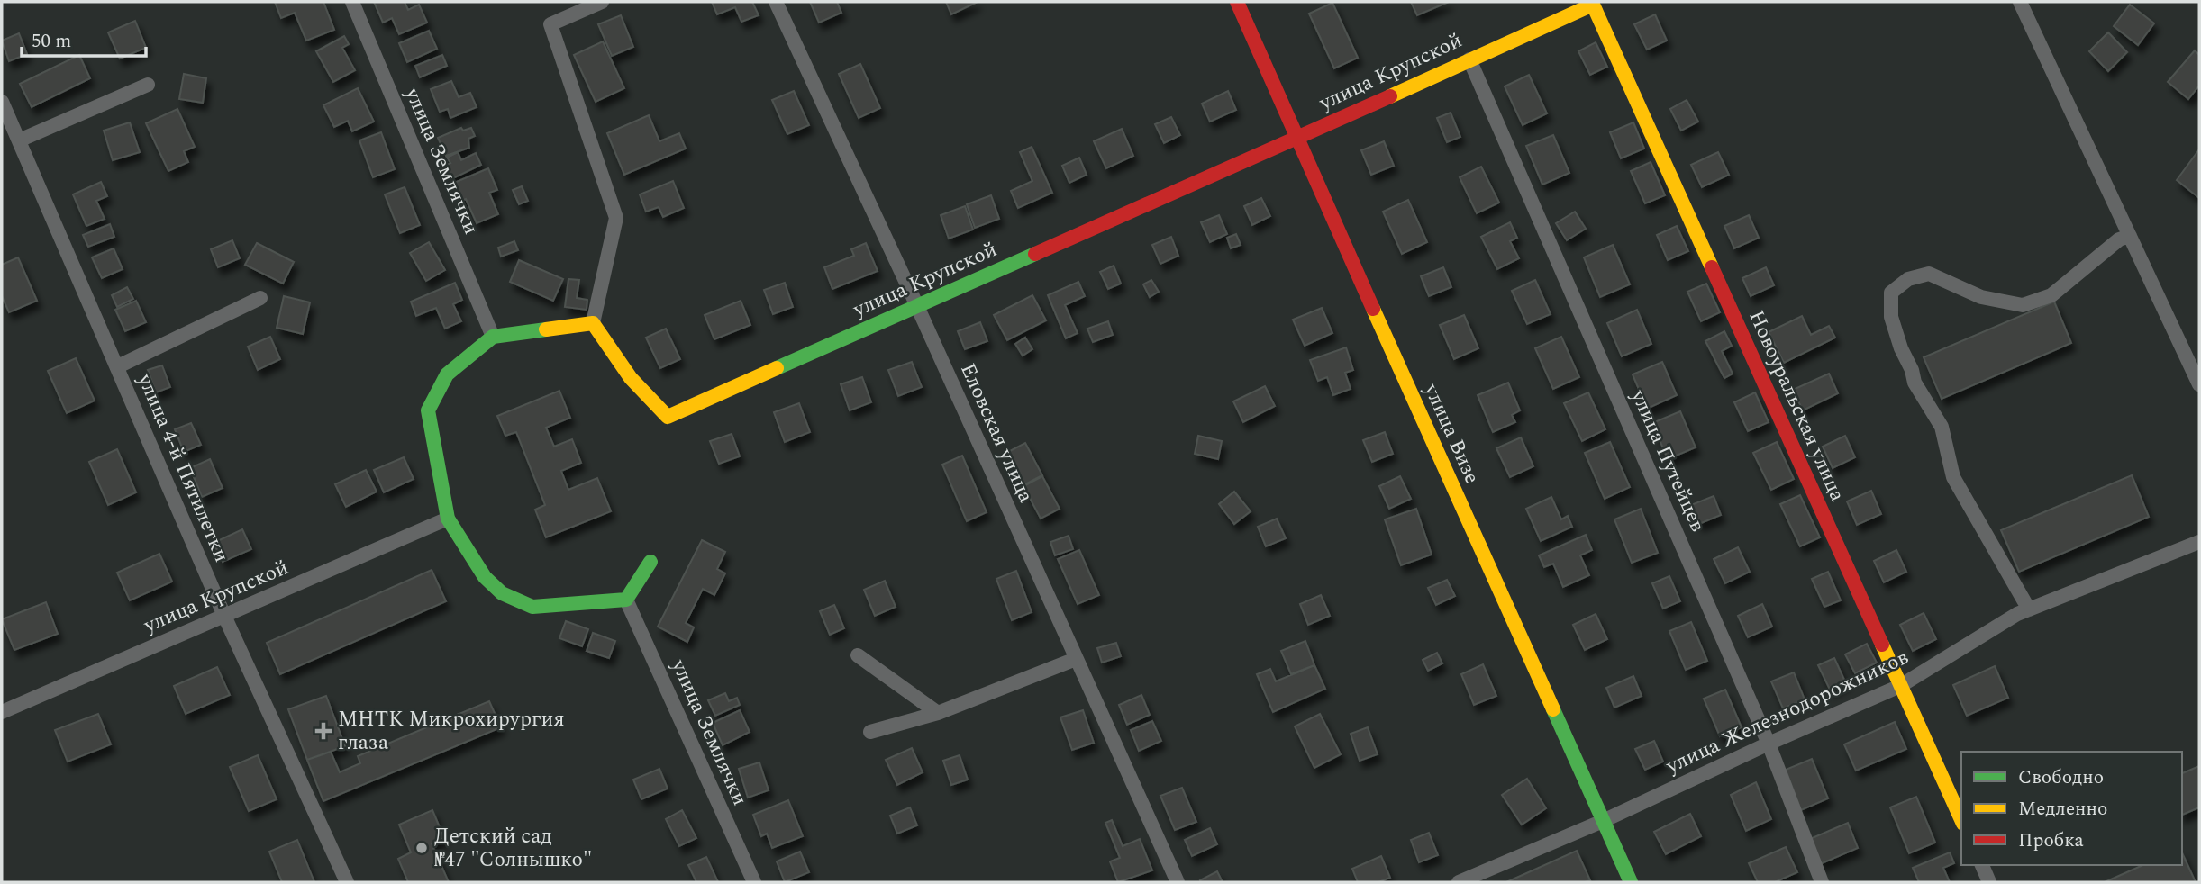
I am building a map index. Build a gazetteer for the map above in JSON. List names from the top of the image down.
{
  "streets": {
    "street": [
      "улица Крупской",
      "улица Землячки",
      "Новоуральская улица",
      "Еловская улица",
      "улица Визе",
      "улица Путейцев",
      "улица 4-й Пятилетки",
      "улица Железнодорожников"
    ]
  },
  "crossings": [
    ["улица Крупской", "Новоуральская улица"],
    ["улица Крупской", "Еловская улица"],
    ["улица Крупской", "улица Визе"],
    ["улица Крупской", "улица Путейцев"],
    ["улица Крупской", "улица 4-й Пятилетки"],
    ["Новоуральская улица", "улица Железнодорожников"],
    ["улица Визе", "улица Железнодорожников"],
    ["улица Путейцев", "улица Железнодорожников"]
  ],
  "places": {
    "health": ["МНТК Микрохирургия глаза"],
    "other": ["Детский сад №47 \"Солнышко\""]
  },
  "legend": ["Свободно", "Медленно", "Пробка"],
  "scale_bar": "50 m"
}
